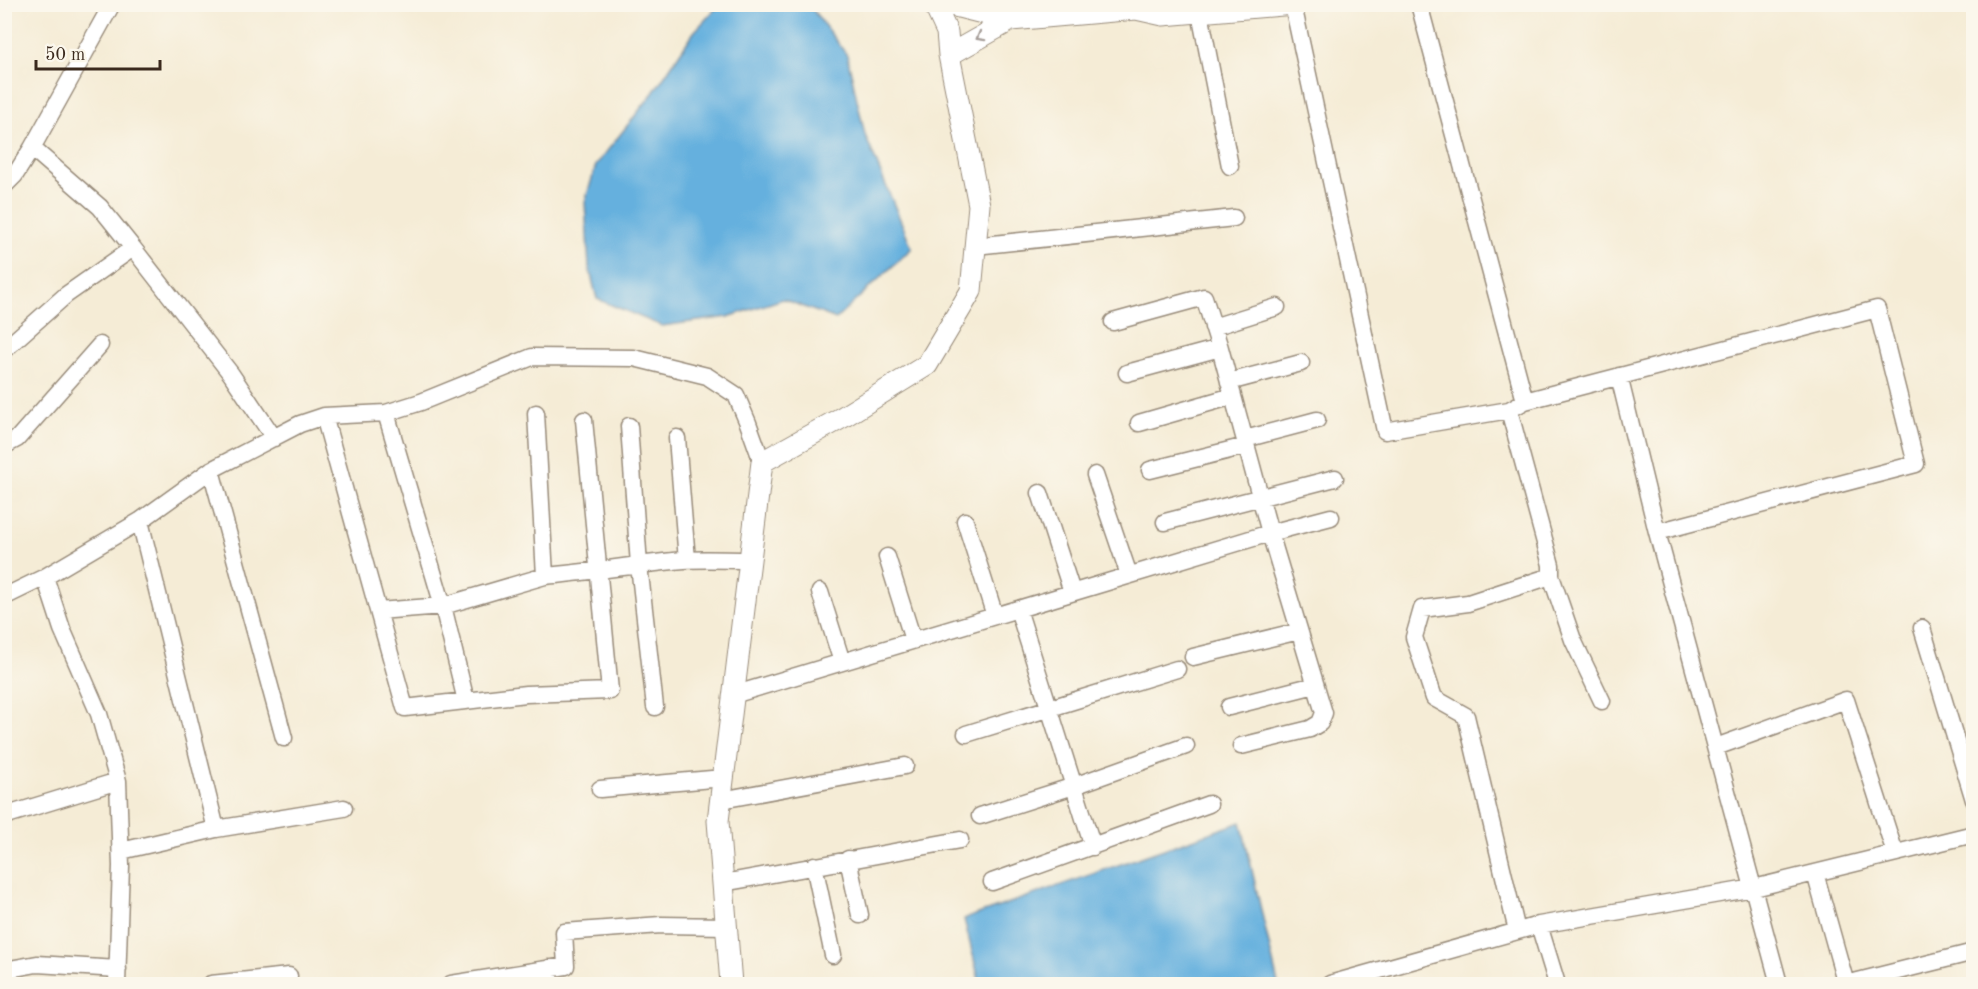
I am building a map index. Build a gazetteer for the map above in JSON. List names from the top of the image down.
{
  "scale_bar": "50 m"
}
